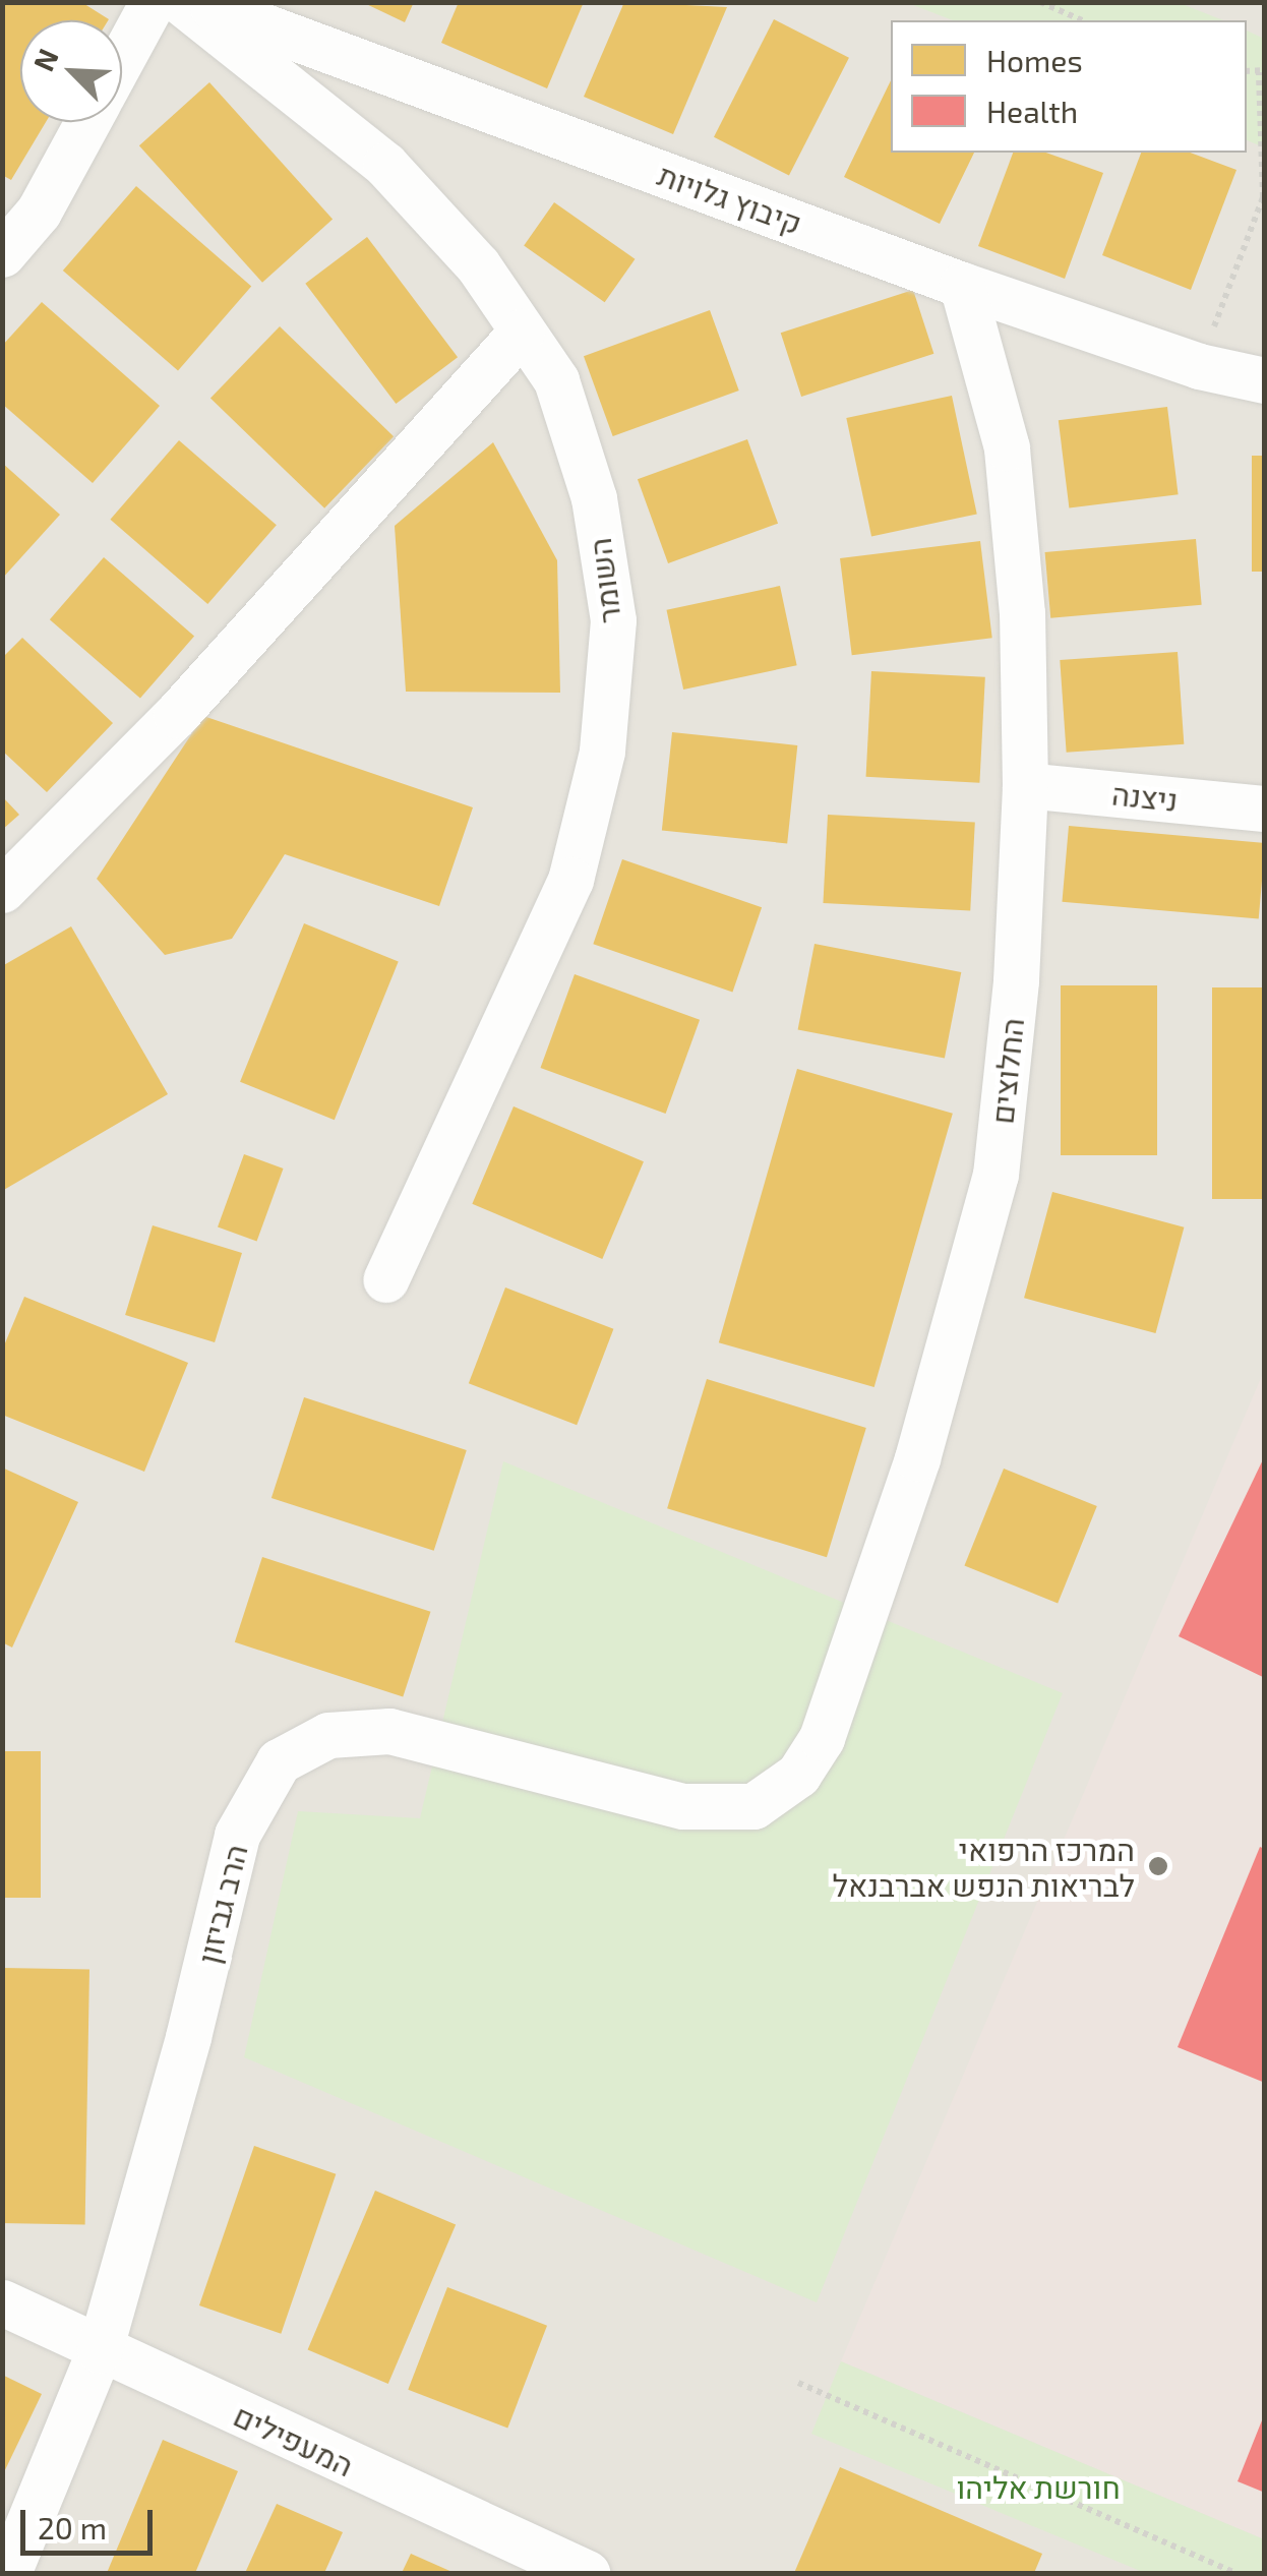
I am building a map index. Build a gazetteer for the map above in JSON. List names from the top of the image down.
{
  "streets": {
    "street": [
      "קיבוץ גלויות",
      "השומר",
      "ניצנה",
      "החלוצים",
      "הרב גביזון",
      "המעפילים"
    ]
  },
  "crossings": [
    ["קיבוץ גלויות", "החלוצים"],
    ["ניצנה", "החלוצים"],
    ["החלוצים", "הרב גביזון"],
    ["הרב גביזון", "המעפילים"]
  ],
  "parks": ["חורשת אליהו"],
  "places": ["המרכז הרפואי לבריאות הנפש אברבנאל"],
  "legend": ["Homes", "Health"],
  "scale_bar": "20 m",
  "north": "top left"
}
